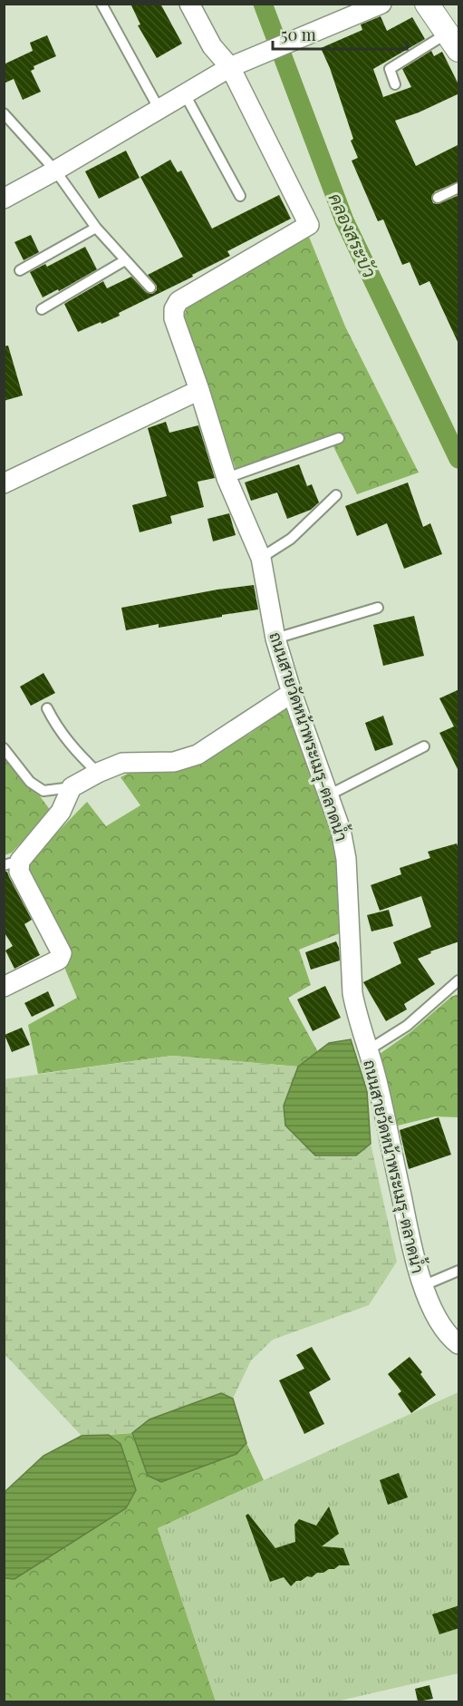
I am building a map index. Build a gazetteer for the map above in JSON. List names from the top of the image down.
{
  "streets": {
    "street": ["ถนนสายวัดหน้าพระเมรุ-ตลาดน้ำ"]
  },
  "water": ["คลองสระบัว"],
  "scale_bar": "50 m"
}
